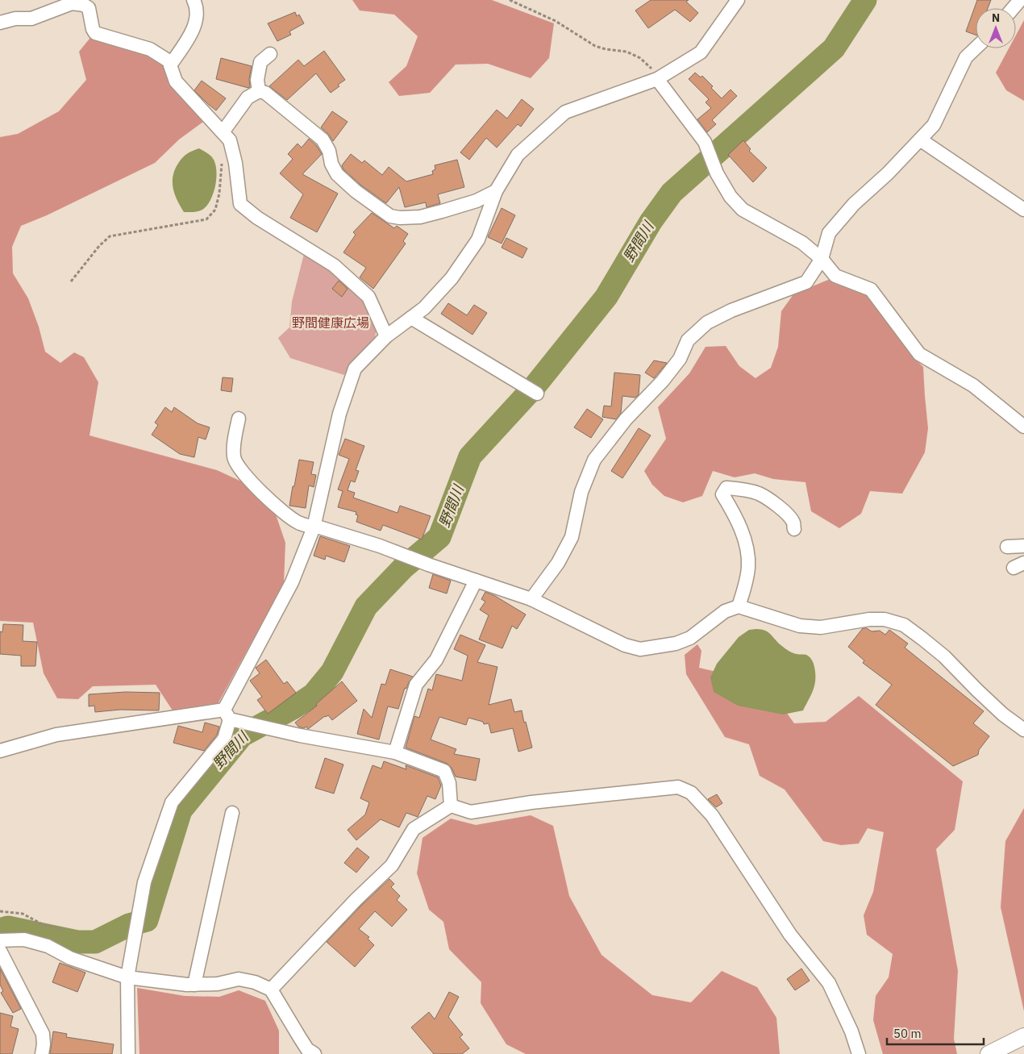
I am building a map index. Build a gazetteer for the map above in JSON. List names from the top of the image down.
{
  "water": ["野間川"],
  "parks": ["野間健康広場"],
  "scale_bar": "50 m",
  "north": "top"
}
